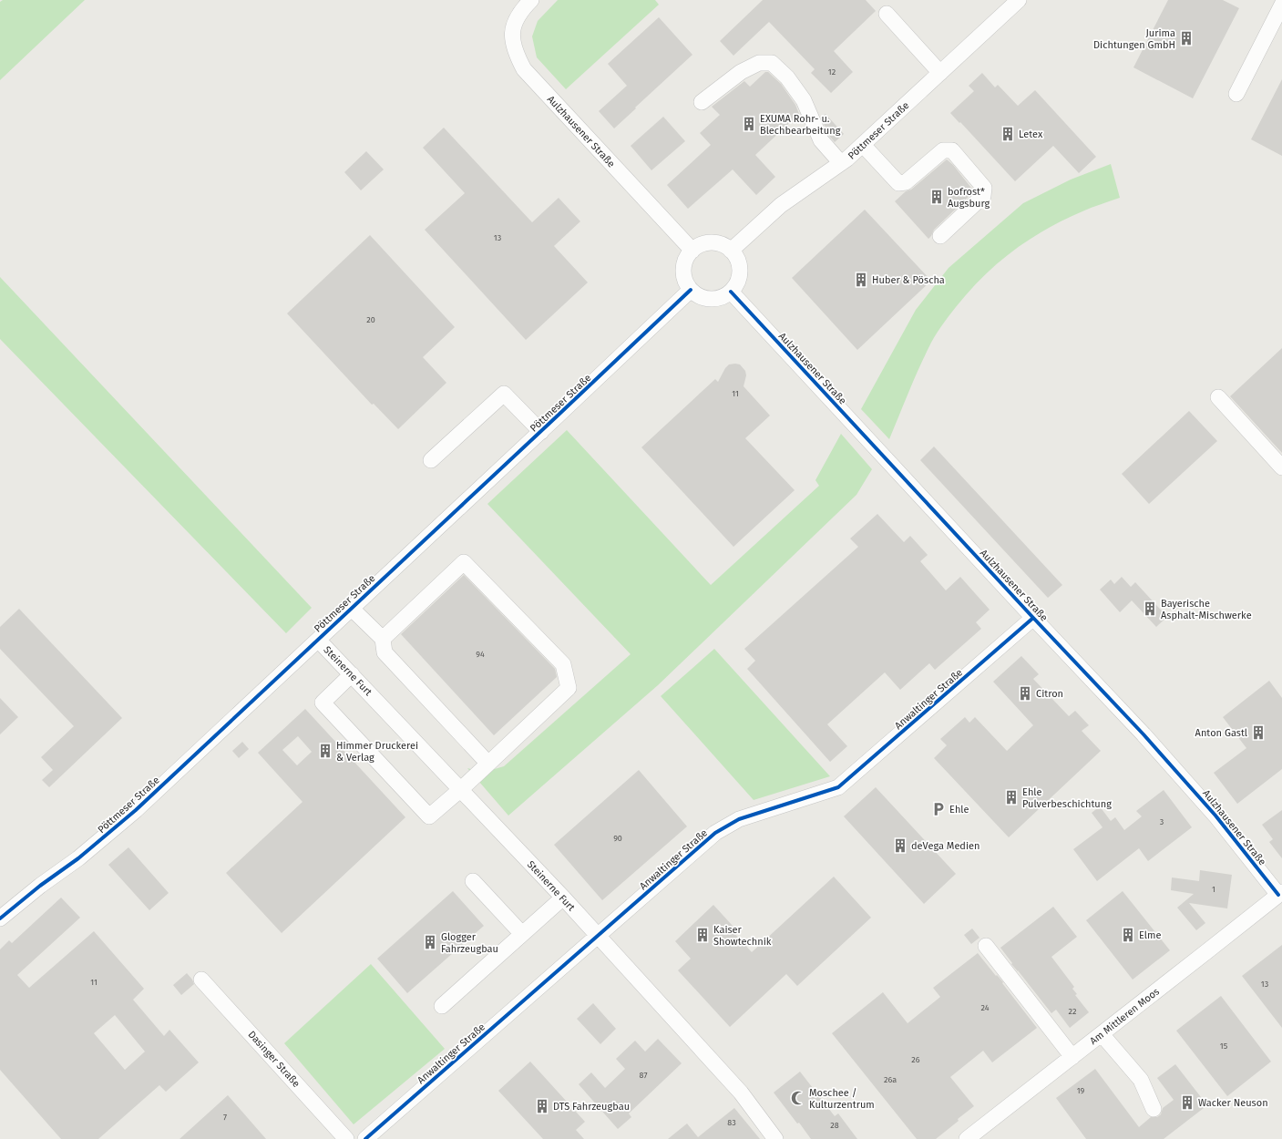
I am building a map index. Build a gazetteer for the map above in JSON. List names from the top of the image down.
{
  "streets": {
    "street": [
      "Pöttmeser Straße",
      "Aulzhausener Straße",
      "Steinerne Furt",
      "Anwaltinger Straße",
      "Am Mittleren Moos",
      "Dasinger Straße"
    ]
  },
  "crossings": [
    ["Pöttmeser Straße", "Aulzhausener Straße"],
    ["Pöttmeser Straße", "Steinerne Furt"],
    ["Aulzhausener Straße", "Anwaltinger Straße"],
    ["Aulzhausener Straße", "Am Mittleren Moos"],
    ["Steinerne Furt", "Anwaltinger Straße"]
  ],
  "places": {
    "building": [
      "Jurima Dichtungen GmbH",
      "EXUMA Rohr- u. Blechbearbeitung",
      "Letex",
      "bofrost* Augsburg",
      "Huber & Pöscha",
      "Bayerische Asphalt-Mischwerke",
      "Citron",
      "Anton Gastl",
      "Himmer Druckerei & Verlag",
      "Ehle Pulverbeschichtung",
      "deVega Medien",
      "Kaiser Showtechnik",
      "Elme",
      "Glogger Fahrzeugbau",
      "Wacker Neuson",
      "DTS Fahrzeugbau"
    ],
    "parking": ["Ehle"],
    "mosque": ["Moschee / Kulturzentrum"]
  },
  "house_numbers": [
    "12",
    "13",
    "20",
    "11",
    "94",
    "3",
    "90",
    "1",
    "11",
    "13",
    "24",
    "22",
    "15",
    "26",
    "87",
    "26a",
    "19",
    "7",
    "83",
    "28"
  ]
}
